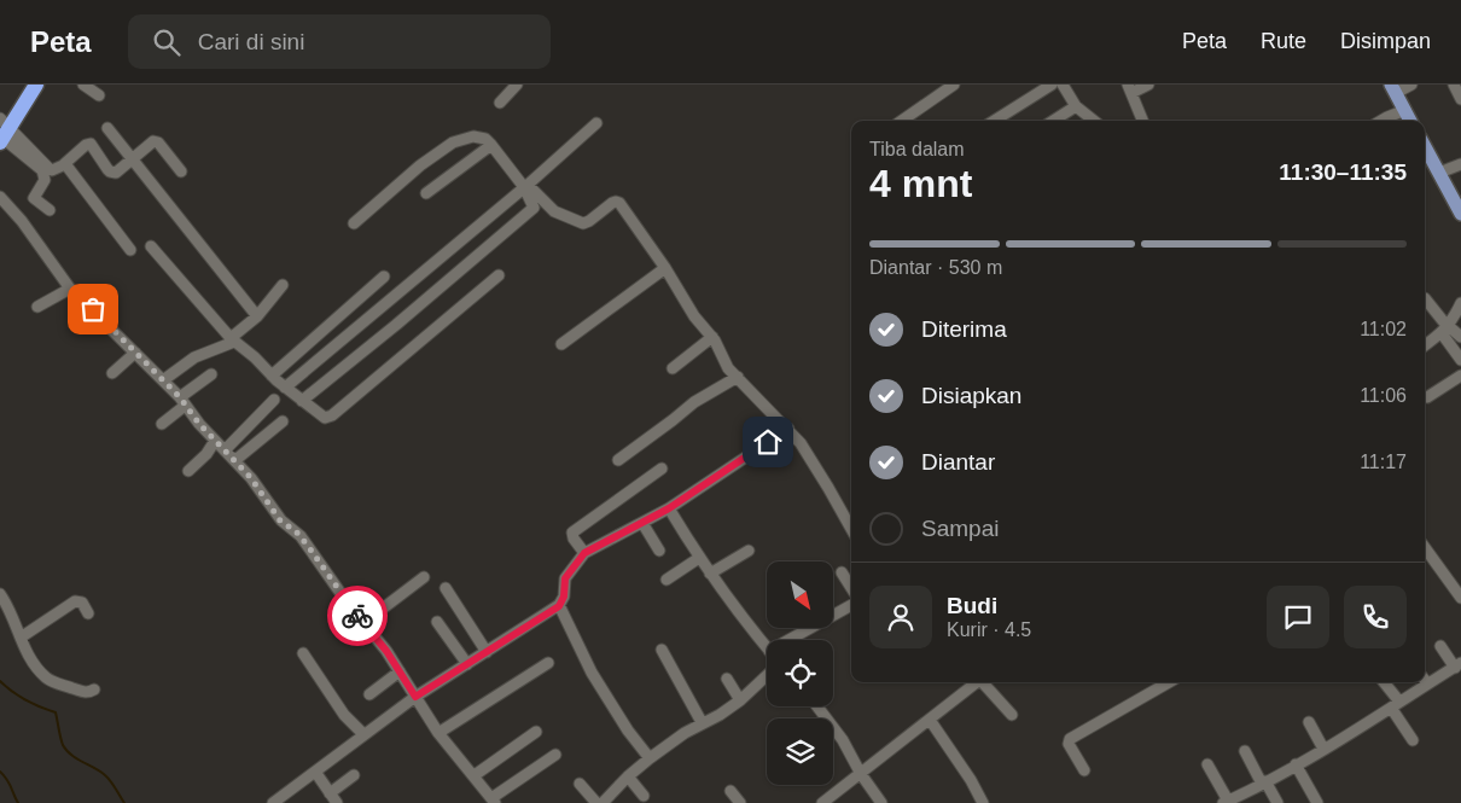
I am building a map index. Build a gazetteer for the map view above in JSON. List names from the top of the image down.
{
  "north": "bottom right",
  "page": {
    "header": "Peta",
    "search": "Cari di sini",
    "nav": ["Peta", "Rute", "Disimpan"],
    "heading": ["4 mnt", "Tiba dalam", "11:30–11:35"],
    "panel": ["Budi", "Kurir · 4.5"],
    "bar": "Diantar · 530 m",
    "list": [
      ["Diterima", "11:02"],
      ["Disiapkan", "11:06"],
      ["Diantar", "11:17"],
      "Sampai"
    ]
  }
}
